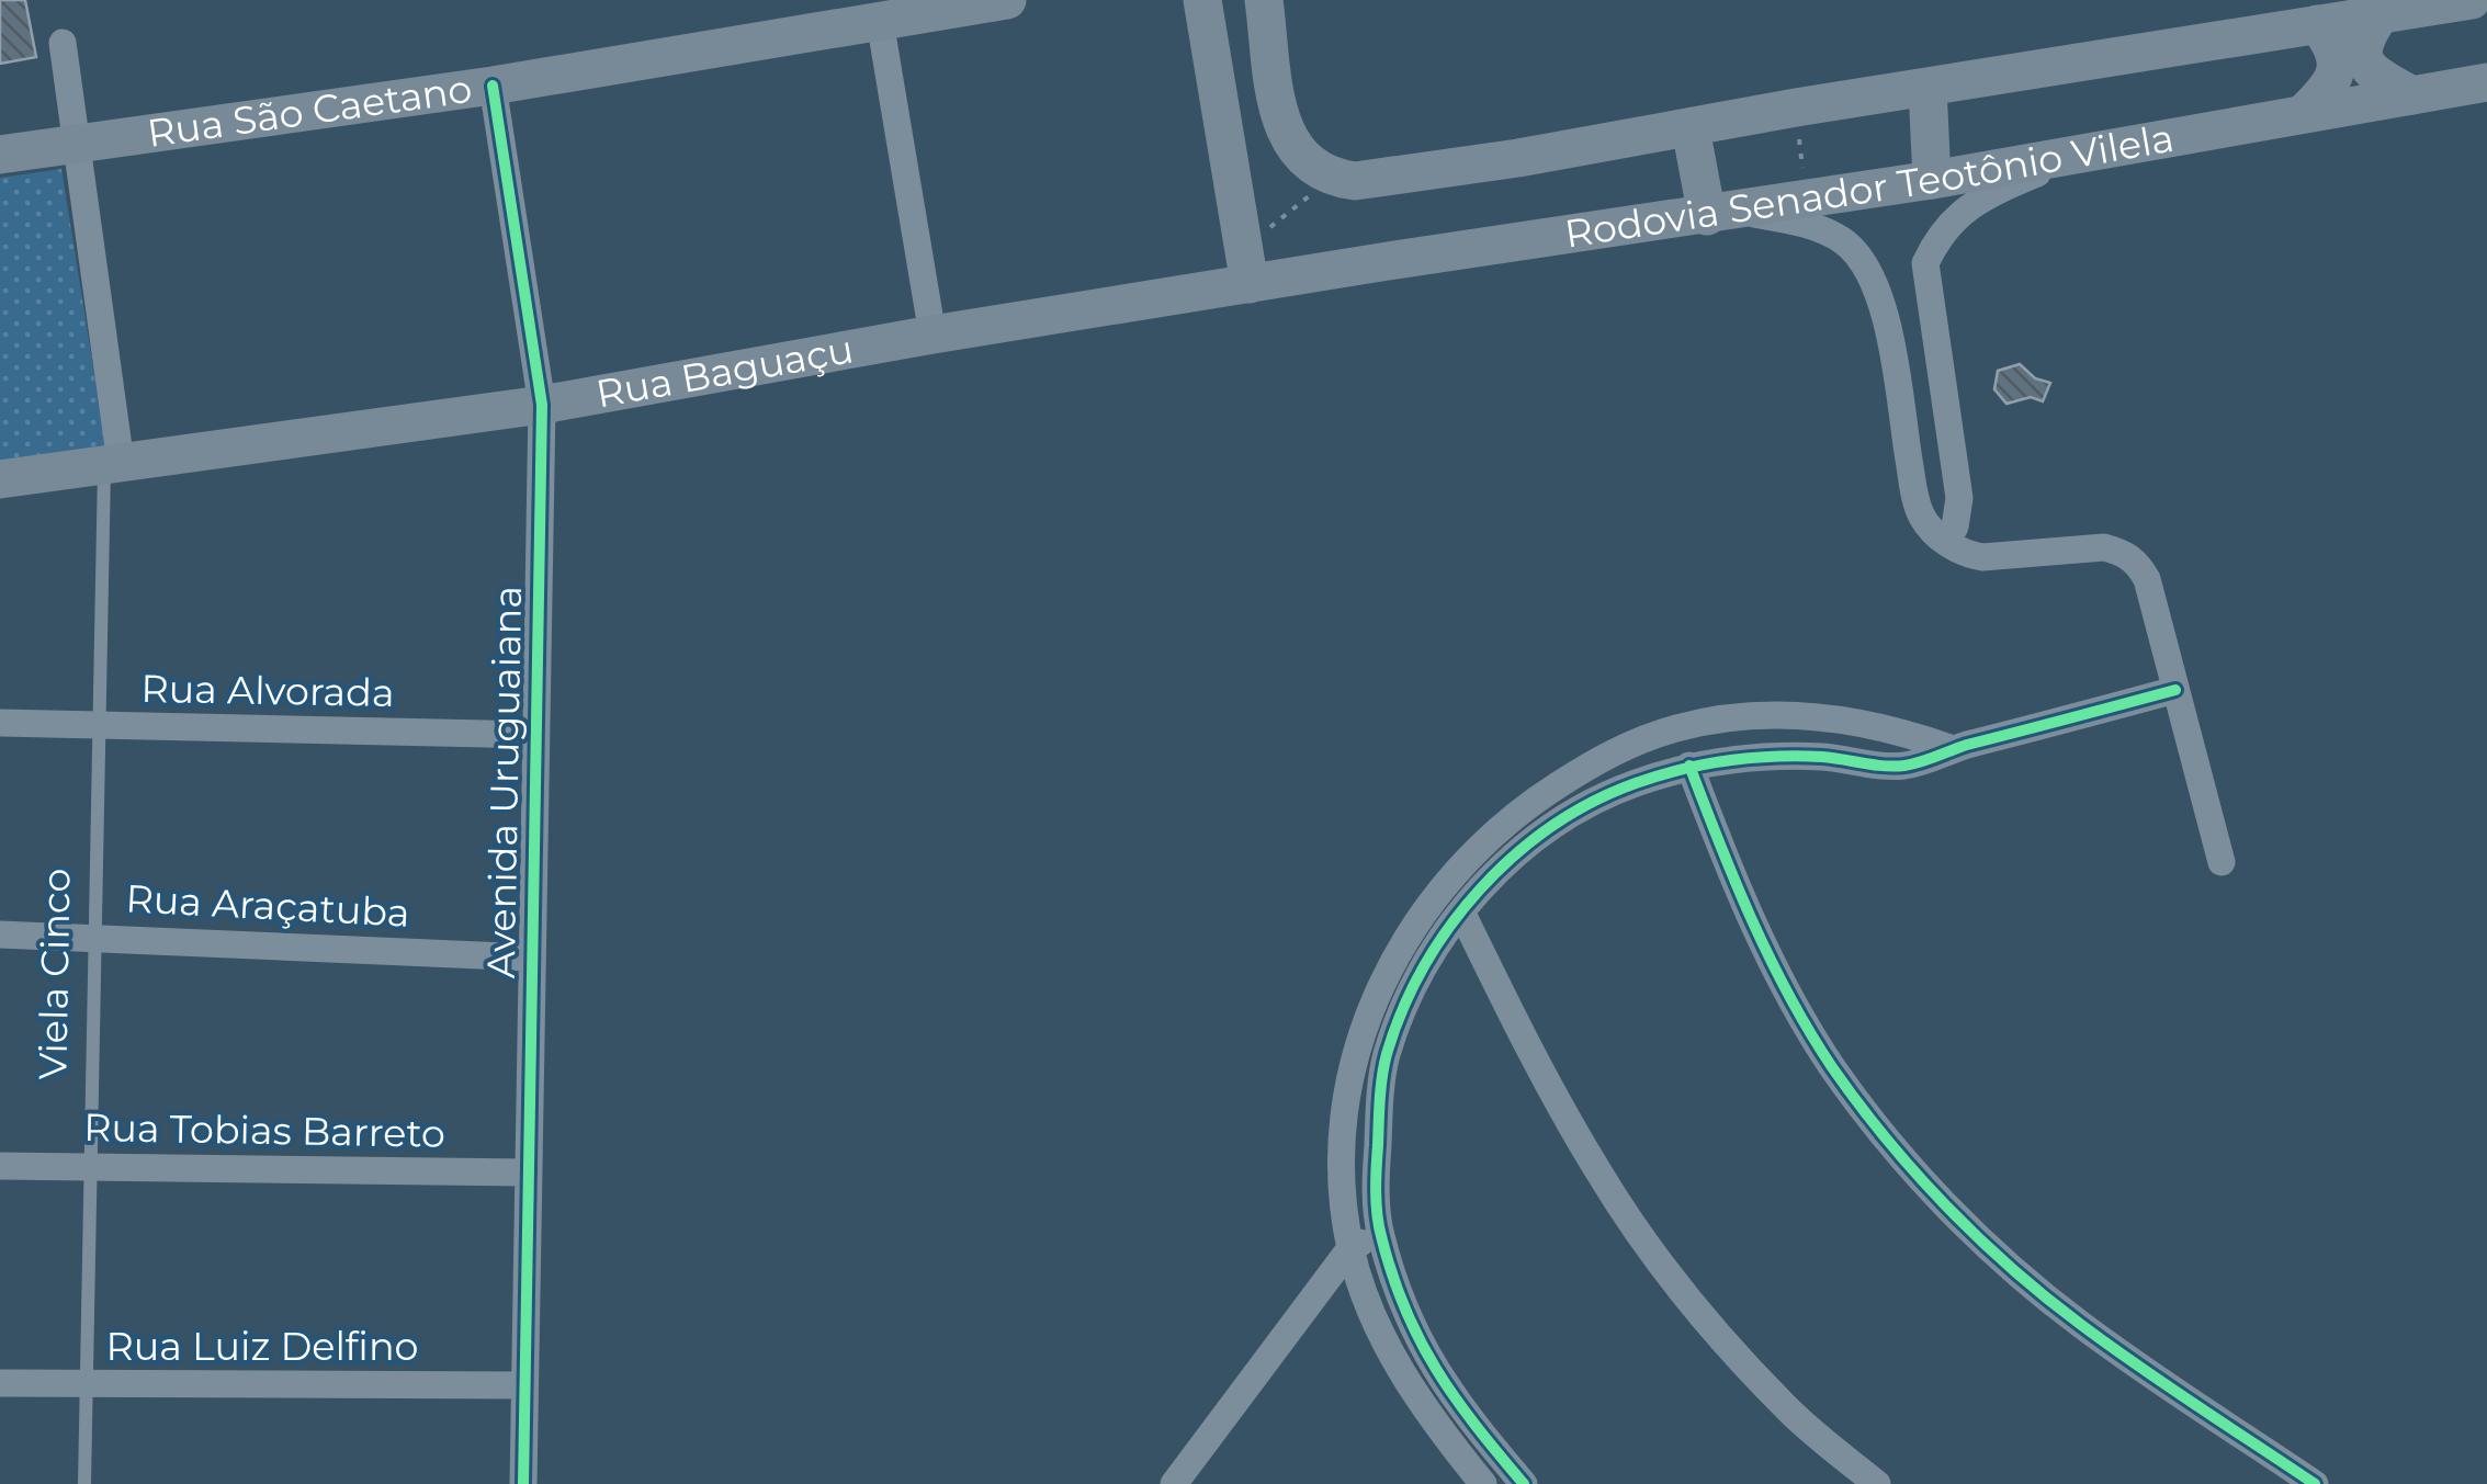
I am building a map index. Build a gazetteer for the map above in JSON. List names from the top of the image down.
{
  "streets": {
    "main road": ["Rua São Caetano", "Rodovia Senador Teotônio Vilela", "Rua Baguaçu"],
    "street": [
      "Rua Alvorada",
      "Avenida Uruguaiana",
      "Rua Araçatuba",
      "Viela Cinco",
      "Rua Tobias Barreto",
      "Rua Luiz Delfino"
    ]
  },
  "crossings": [
    ["Rua São Caetano", "Avenida Uruguaiana"],
    ["Rua São Caetano", "Viela Cinco"],
    ["Rodovia Senador Teotônio Vilela", "Rua Baguaçu"],
    ["Rua Baguaçu", "Avenida Uruguaiana"],
    ["Rua Baguaçu", "Viela Cinco"],
    ["Rua Alvorada", "Avenida Uruguaiana"],
    ["Rua Alvorada", "Viela Cinco"],
    ["Avenida Uruguaiana", "Rua Araçatuba"],
    ["Avenida Uruguaiana", "Rua Tobias Barreto"],
    ["Avenida Uruguaiana", "Rua Luiz Delfino"],
    ["Rua Araçatuba", "Viela Cinco"],
    ["Viela Cinco", "Rua Tobias Barreto"],
    ["Viela Cinco", "Rua Luiz Delfino"]
  ]
}
